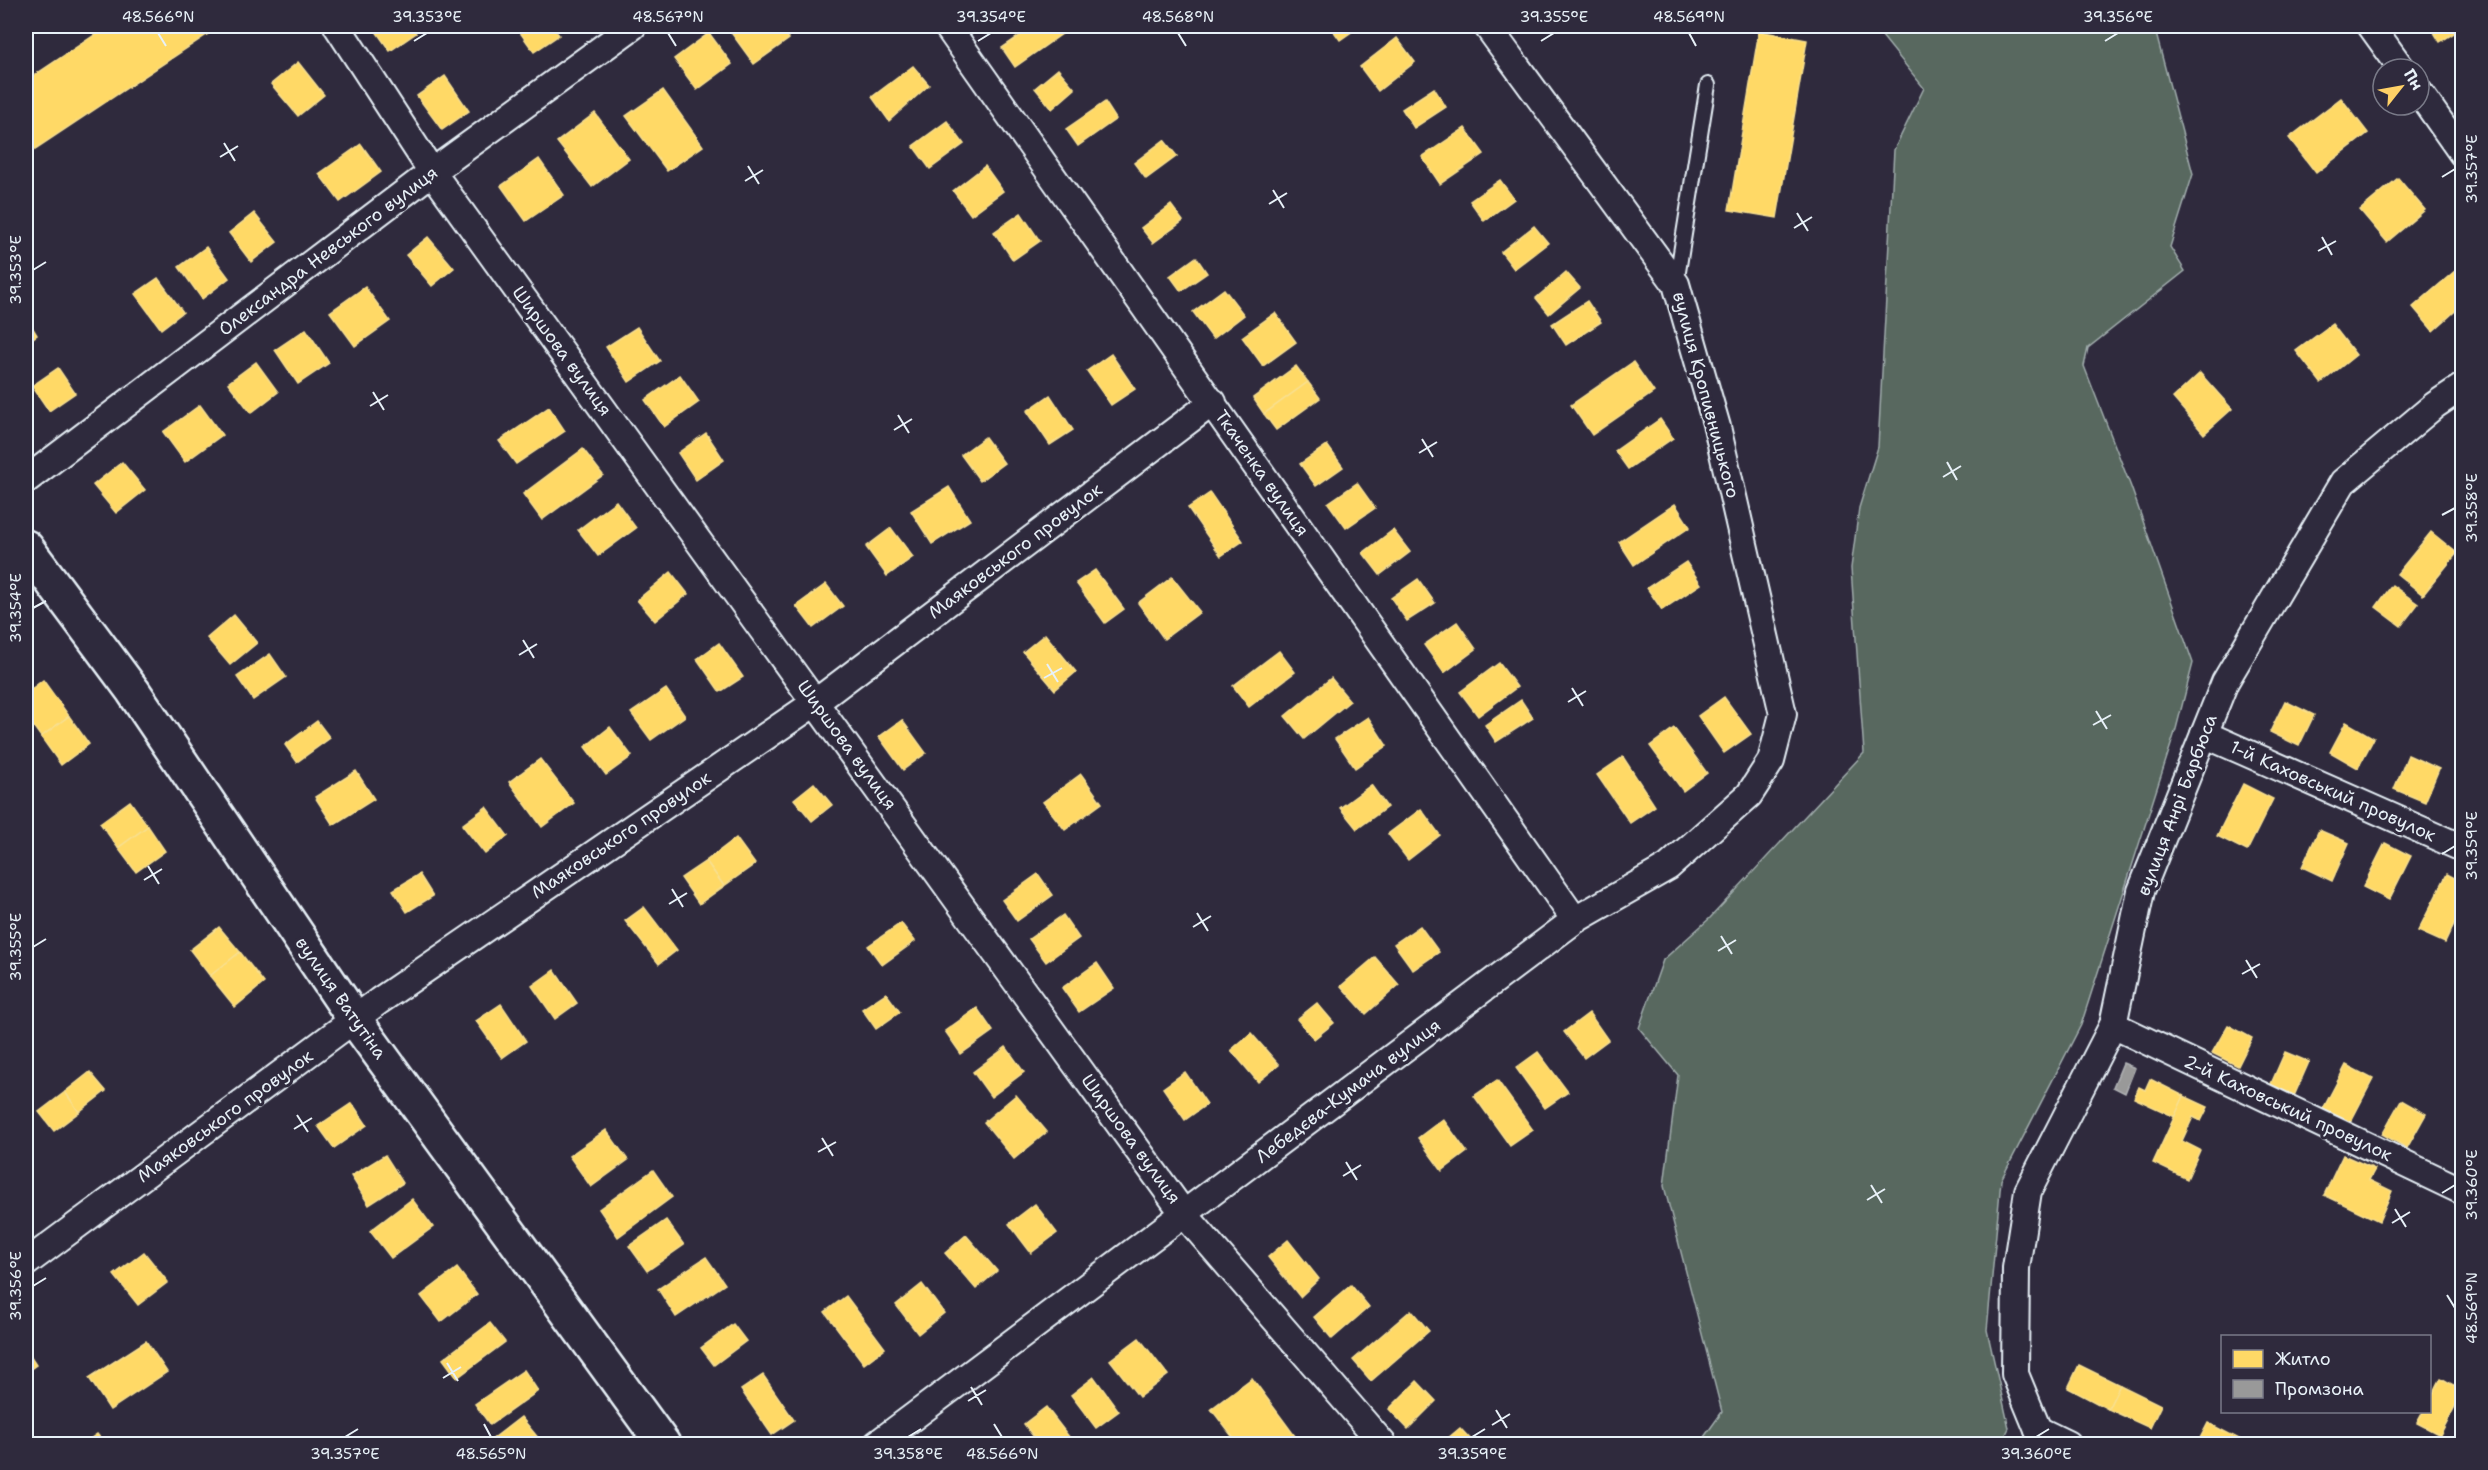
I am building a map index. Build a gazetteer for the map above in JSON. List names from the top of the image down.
{
  "streets": {
    "street": [
      "Олександра Невського вулиця",
      "Ширшова вулиця",
      "вулиця Кропивницького",
      "Ткаченка вулиця",
      "Маяковського провулок",
      "1-й Каховський провулок",
      "вулиця Анрі Барбюса",
      "вулиця Ватутіна",
      "Лебедєва-Кумача вулиця",
      "2-й Каховський провулок"
    ]
  },
  "crossings": [
    ["Олександра Невського вулиця", "Ширшова вулиця"],
    ["Ширшова вулиця", "Маяковського провулок"],
    ["Ширшова вулиця", "Лебедєва-Кумача вулиця"],
    ["вулиця Кропивницького", "Лебедєва-Кумача вулиця"],
    ["Ткаченка вулиця", "Маяковського провулок"],
    ["Ткаченка вулиця", "Лебедєва-Кумача вулиця"],
    ["Маяковського провулок", "вулиця Ватутіна"],
    ["1-й Каховський провулок", "вулиця Анрі Барбюса"],
    ["вулиця Анрі Барбюса", "2-й Каховський провулок"]
  ],
  "legend": ["Житло", "Промзона"],
  "north": "top right",
  "coordinates": [
    "48.566°N",
    "39.353°E",
    "48.567°N",
    "39.354°E",
    "48.568°N",
    "39.355°E",
    "48.569°N",
    "39.356°E",
    "39.357°E",
    "39.358°E",
    "39.359°E",
    "39.360°E",
    "48.565°N"
  ]
}
